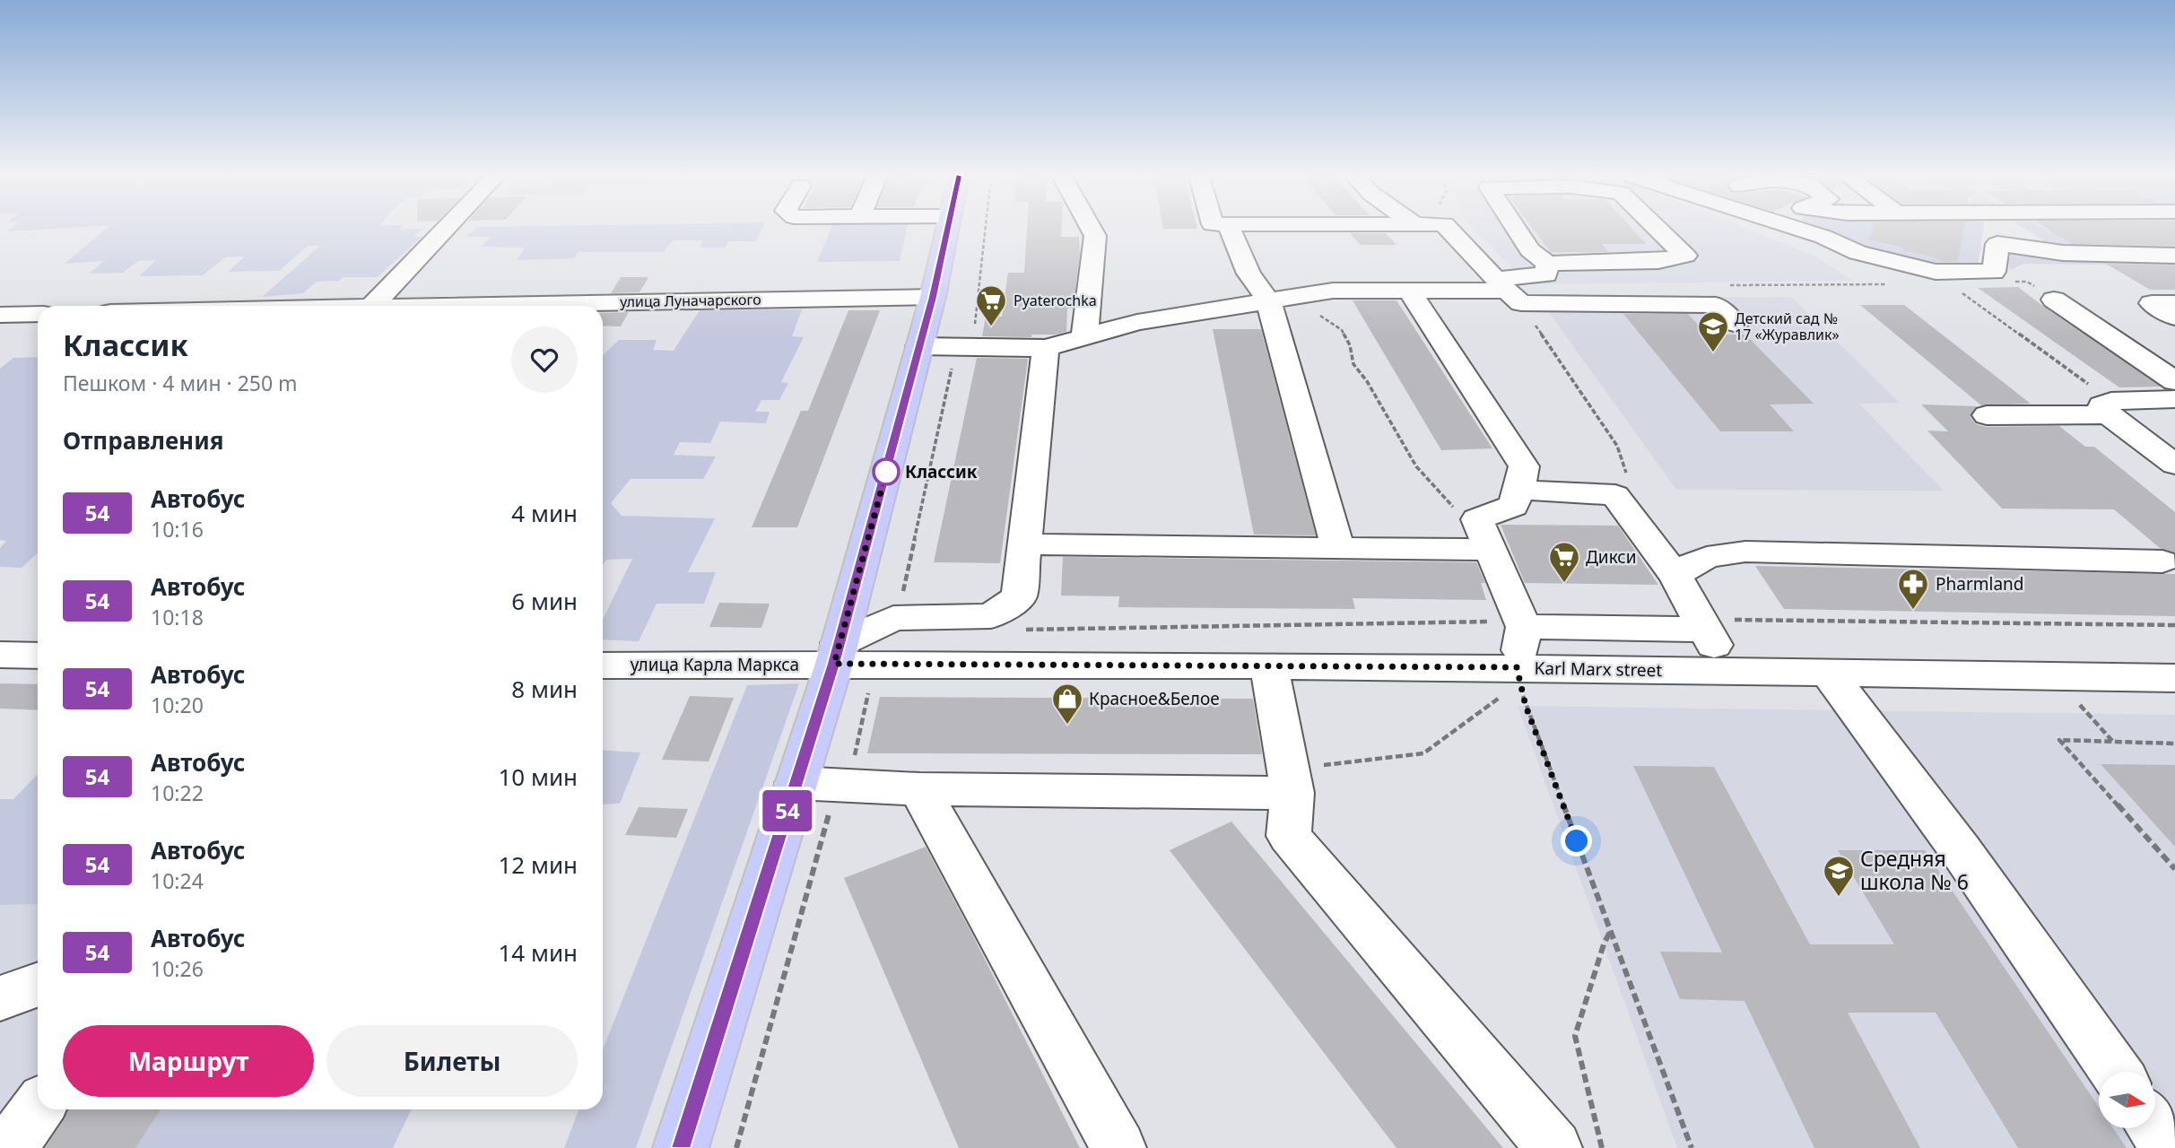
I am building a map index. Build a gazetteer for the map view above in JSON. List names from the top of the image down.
{
  "streets": {
    "street": ["улица Луначарского", "улица Карла Маркса", "Karl Marx street"]
  },
  "crossings": [
    ["улица Карла Маркса", "Karl Marx street"]
  ],
  "places": {
    "supermarket": ["Pyaterochka", "Дикси"],
    "school or university": ["Детский сад № 17 «Журавлик»", "Средняя школа № 6"],
    "other": ["Классик"],
    "pharmacy": ["Pharmland"],
    "shop": ["Красное&Белое"]
  },
  "lines": ["bus line 54"],
  "north": "right",
  "page": {
    "on_map": "54",
    "heading": [
      ["Классик", "Пешком · 4 мин · 250 m"],
      "Отправления"
    ],
    "list": [
      {
        "mark": "54",
        "name": "Автобус",
        "note": "10:16",
        "value": "4 мин"
      },
      {
        "mark": "54",
        "name": "Автобус",
        "note": "10:18",
        "value": "6 мин"
      },
      {
        "mark": "54",
        "name": "Автобус",
        "note": "10:20",
        "value": "8 мин"
      },
      {
        "mark": "54",
        "name": "Автобус",
        "note": "10:22",
        "value": "10 мин"
      },
      {
        "mark": "54",
        "name": "Автобус",
        "note": "10:24",
        "value": "12 мин"
      },
      {
        "mark": "54",
        "name": "Автобус",
        "note": "10:26",
        "value": "14 мин"
      }
    ],
    "buttons": ["Маршрут", "Билеты"]
  }
}
